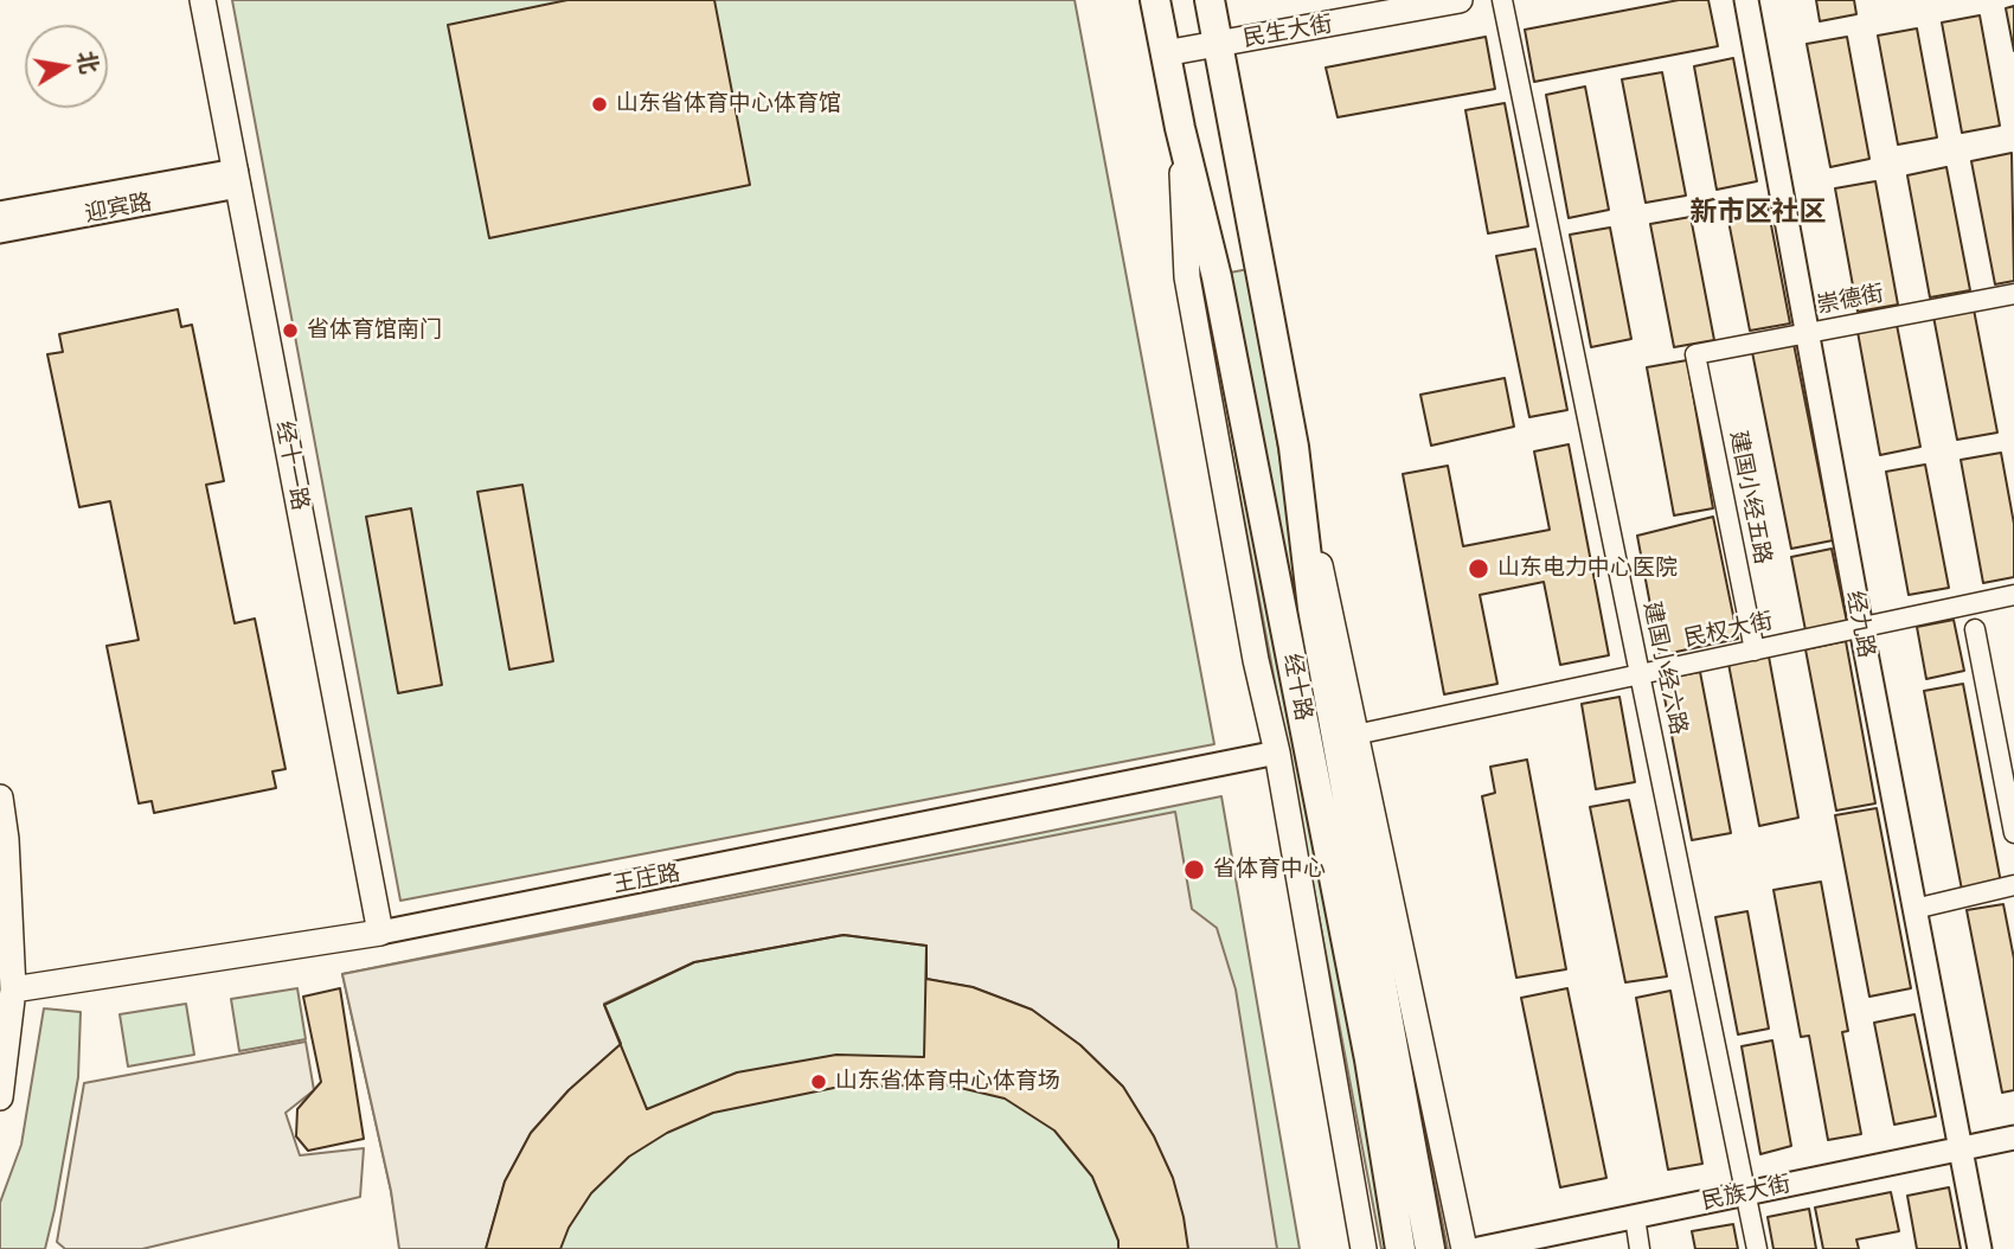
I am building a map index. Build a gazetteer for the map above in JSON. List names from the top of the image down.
{
  "streets": {
    "highway": ["经十路"],
    "main road": ["民生大街", "经十一路", "王庄路"],
    "street": [
      "迎宾路",
      "崇德街",
      "建国小经五路",
      "经九路",
      "民权大街",
      "建国小经六路",
      "民族大街"
    ]
  },
  "crossings": [
    ["民生大街", "经十路"],
    ["迎宾路", "经十一路"],
    ["崇德街", "建国小经五路"],
    ["崇德街", "经九路"],
    ["经十一路", "王庄路"],
    ["建国小经五路", "民权大街"],
    ["经九路", "民权大街"],
    ["经九路", "民族大街"],
    ["民权大街", "建国小经六路"],
    ["民权大街", "经十路"],
    ["建国小经六路", "民族大街"],
    ["经十路", "王庄路"]
  ],
  "districts": ["新市区社区"],
  "places": [
    "山东省体育中心体育馆",
    "省体育馆南门",
    "山东电力中心医院",
    "省体育中心",
    "山东省体育中心体育场"
  ],
  "north": "right"
}
